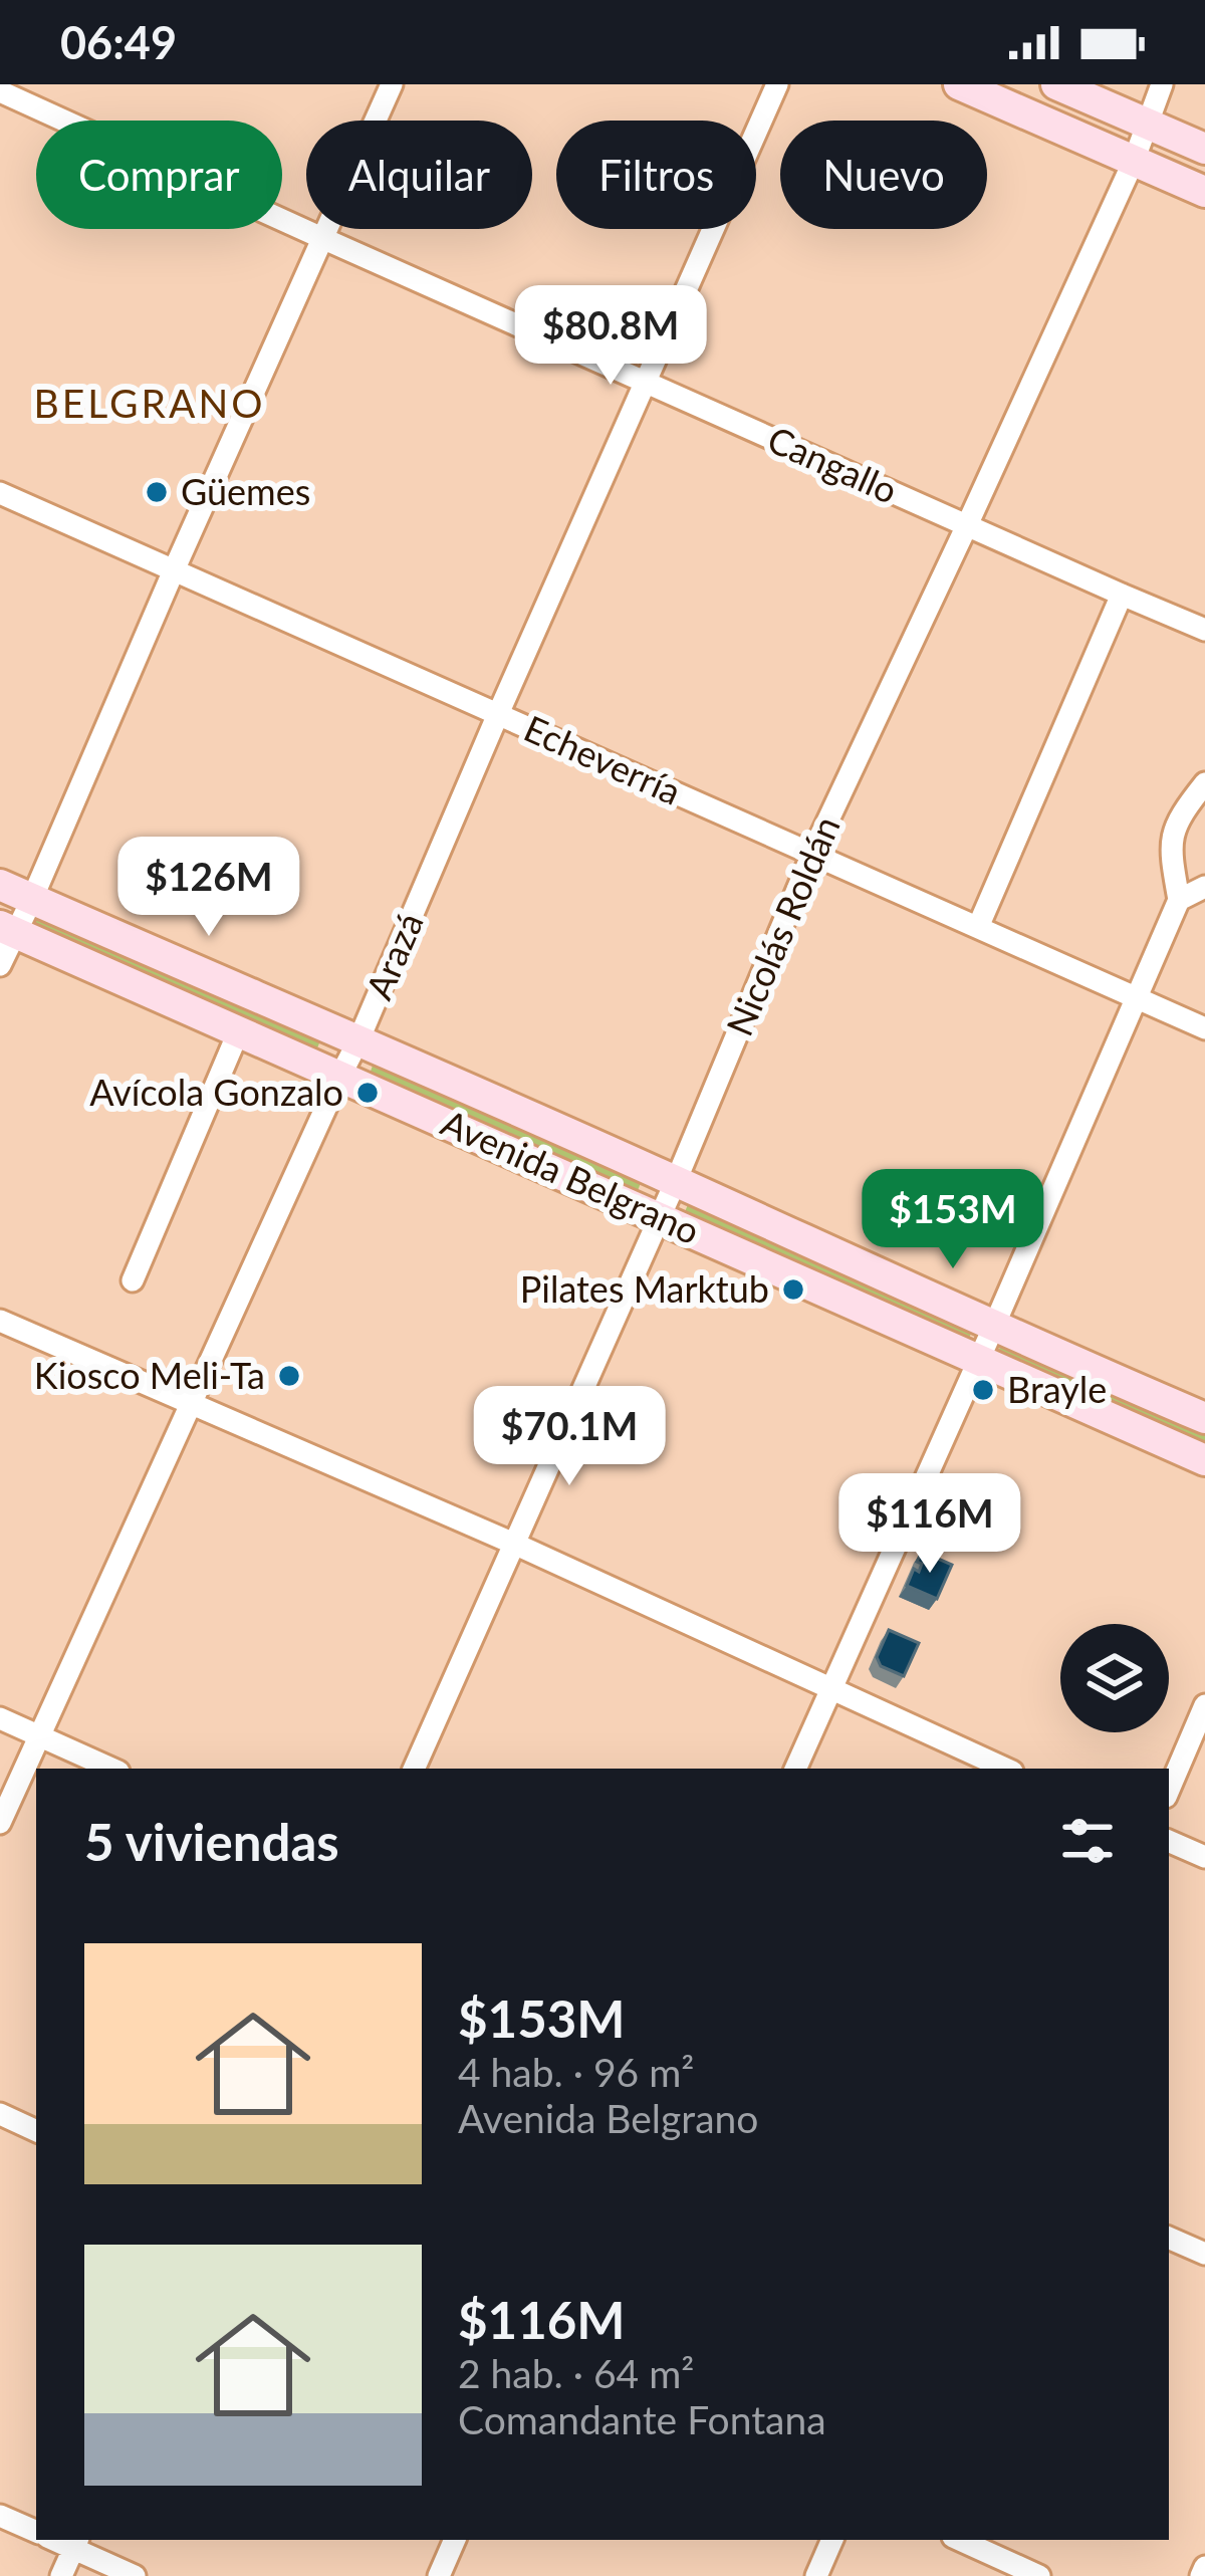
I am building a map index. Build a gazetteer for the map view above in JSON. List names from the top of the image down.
{
  "streets": {
    "main road": ["Avenida Belgrano"],
    "street": [
      "Cangallo",
      "Echeverría",
      "Nicolás Roldán",
      "Arazá"
    ]
  },
  "crossings": [
    ["Cangallo", "Nicolás Roldán"],
    ["Cangallo", "Arazá"],
    ["Echeverría", "Nicolás Roldán"],
    ["Echeverría", "Arazá"],
    ["Nicolás Roldán", "Avenida Belgrano"],
    ["Arazá", "Avenida Belgrano"]
  ],
  "districts": ["BELGRANO"],
  "places": [
    "Güemes",
    "Avícola Gonzalo",
    "Pilates Marktub",
    "Kiosco Meli-Ta",
    "Brayle"
  ],
  "page": {
    "status": "06:49",
    "chip": [
      "Comprar",
      "Alquilar",
      "Filtros",
      "Nuevo"
    ],
    "price": [
      "$80.8M",
      "$126M",
      "$153M",
      "$70.1M",
      "$116M"
    ],
    "heading": "5 viviendas",
    "list": [
      {
        "name": "$153M",
        "note": "4 hab. · 96 m² · Avenida Belgrano"
      },
      {
        "name": "$116M",
        "note": "2 hab. · 64 m² · Comandante Fontana"
      }
    ]
  }
}
